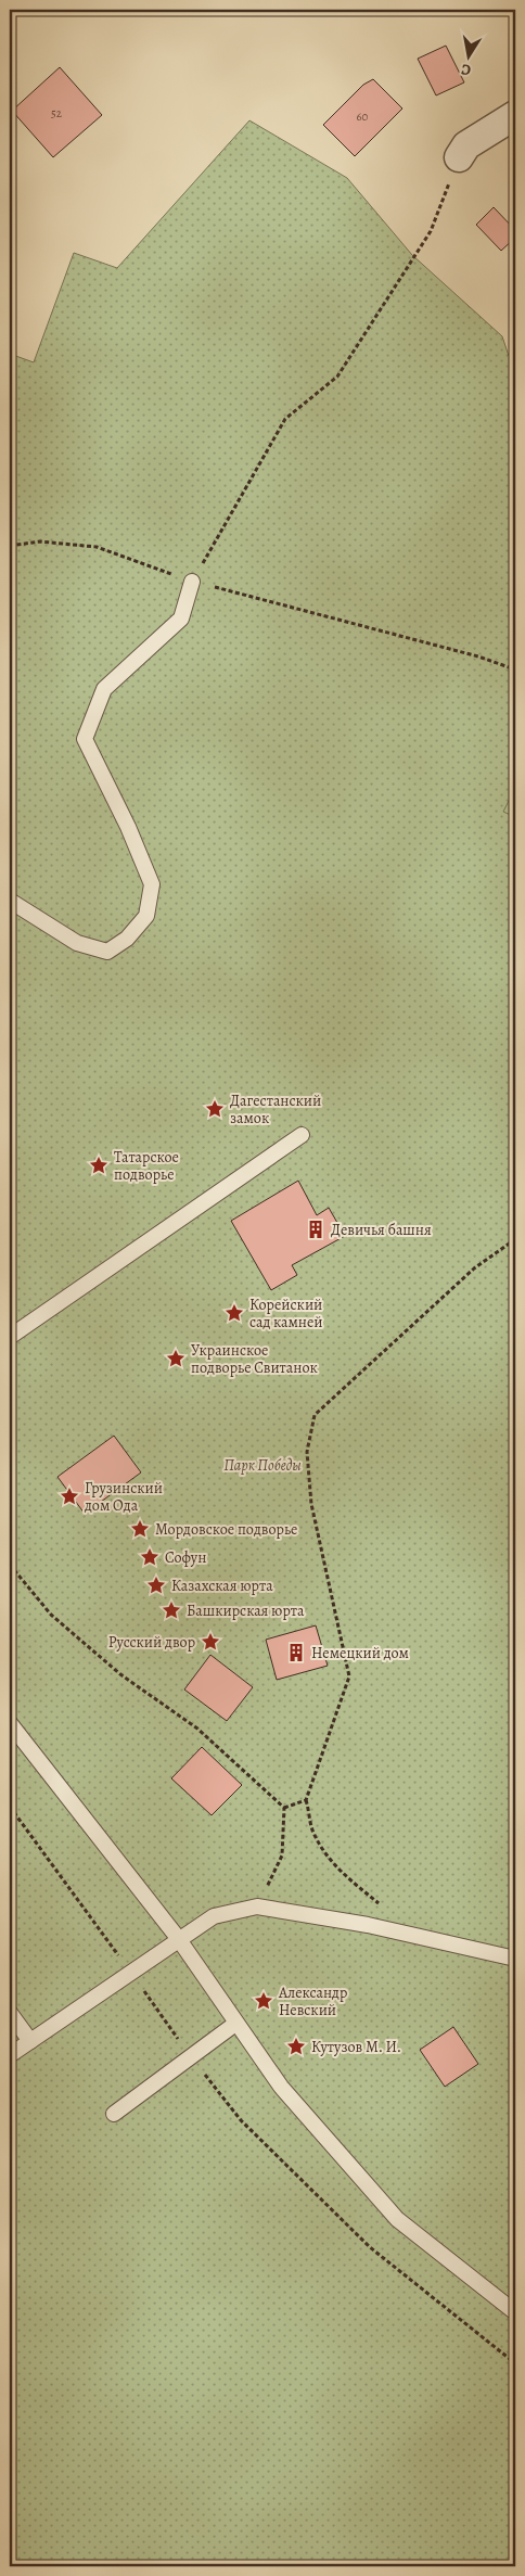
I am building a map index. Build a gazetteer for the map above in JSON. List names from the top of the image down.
{
  "parks": ["Парк Победы"],
  "places": {
    "place": [
      "Дагестанский замок",
      "Татарское подворье",
      "Корейский сад камней",
      "Украинское подворье Свитанок",
      "Грузинский дом Ода",
      "Мордовское подворье",
      "Софун",
      "Казахская юрта",
      "Башкирская юрта",
      "Русский двор",
      "Александр Невский",
      "Кутузов М. И."
    ],
    "building": ["Девичья башня", "Немецкий дом"]
  },
  "house_numbers": ["52", "60"],
  "north": "bottom"
}
